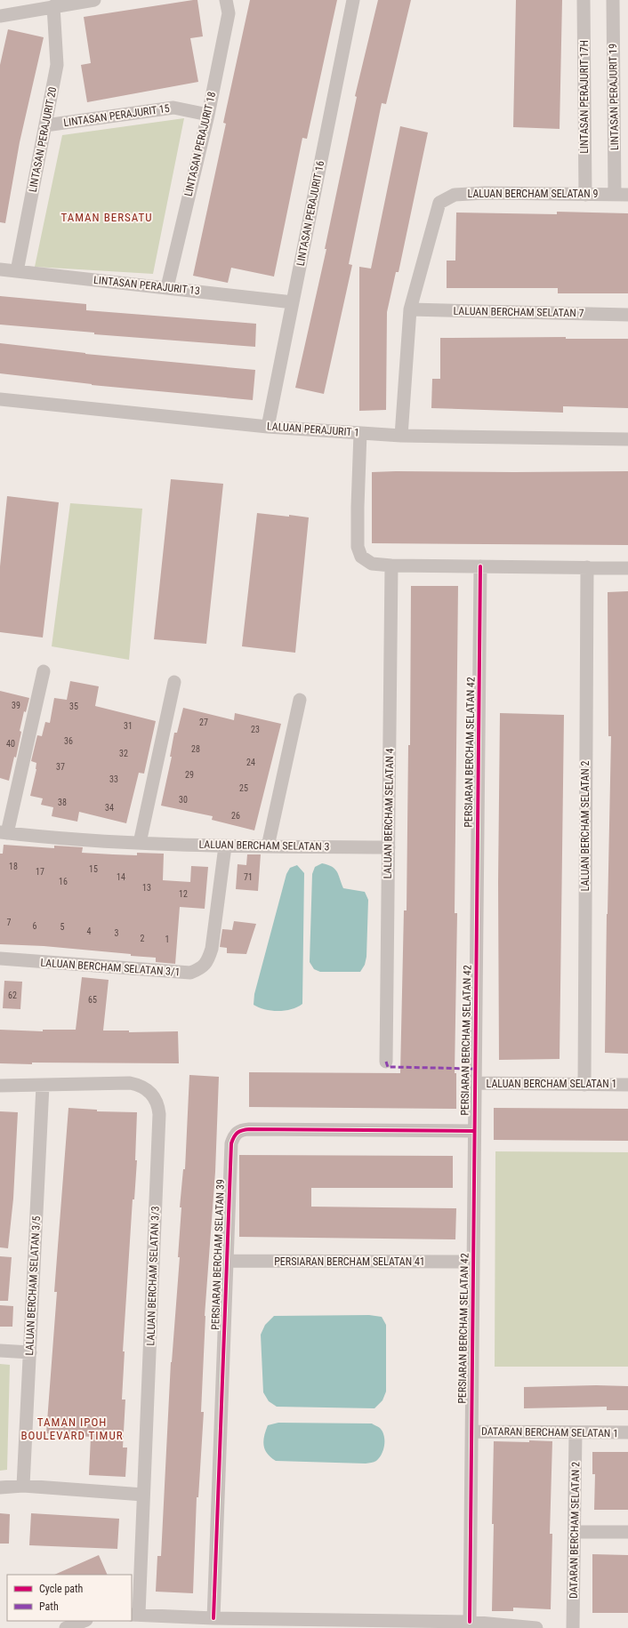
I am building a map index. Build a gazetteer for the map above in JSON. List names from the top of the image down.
{
  "streets": {
    "street": [
      "LINTASAN PERAJURIT 17H",
      "LINTASAN PERAJURIT 19",
      "LINTASAN PERAJURIT 15",
      "LINTASAN PERAJURIT 20",
      "LINTASAN PERAJURIT 18",
      "LALUAN BERCHAM SELATAN 9",
      "LINTASAN PERAJURIT 16",
      "LINTASAN PERAJURIT 13",
      "LALUAN BERCHAM SELATAN 7",
      "LALUAN PERAJURIT 1",
      "PERSIARAN BERCHAM SELATAN 42",
      "LALUAN BERCHAM SELATAN 4",
      "LALUAN BERCHAM SELATAN 2",
      "LALUAN BERCHAM SELATAN 3",
      "LALUAN BERCHAM SELATAN 3/1",
      "LALUAN BERCHAM SELATAN 1",
      "PERSIARAN BERCHAM SELATAN 39",
      "PERSIARAN BERCHAM SELATAN 41",
      "LALUAN BERCHAM SELATAN 3/3",
      "LALUAN BERCHAM SELATAN 3/5",
      "DATARAN BERCHAM SELATAN 1",
      "DATARAN BERCHAM SELATAN 2"
    ]
  },
  "crossings": [
    ["LINTASAN PERAJURIT 17H", "LALUAN BERCHAM SELATAN 9"],
    ["LINTASAN PERAJURIT 19", "LALUAN BERCHAM SELATAN 9"],
    ["LINTASAN PERAJURIT 15", "LINTASAN PERAJURIT 20"],
    ["LINTASAN PERAJURIT 15", "LINTASAN PERAJURIT 18"],
    ["LINTASAN PERAJURIT 20", "LINTASAN PERAJURIT 13"],
    ["LINTASAN PERAJURIT 18", "LINTASAN PERAJURIT 13"],
    ["LALUAN BERCHAM SELATAN 9", "LALUAN BERCHAM SELATAN 7"],
    ["LINTASAN PERAJURIT 16", "LINTASAN PERAJURIT 13"],
    ["LINTASAN PERAJURIT 16", "LALUAN PERAJURIT 1"],
    ["PERSIARAN BERCHAM SELATAN 42", "LALUAN BERCHAM SELATAN 1"],
    ["PERSIARAN BERCHAM SELATAN 42", "PERSIARAN BERCHAM SELATAN 39"],
    ["PERSIARAN BERCHAM SELATAN 42", "PERSIARAN BERCHAM SELATAN 41"],
    ["PERSIARAN BERCHAM SELATAN 42", "DATARAN BERCHAM SELATAN 1"],
    ["LALUAN BERCHAM SELATAN 4", "LALUAN BERCHAM SELATAN 3"],
    ["LALUAN BERCHAM SELATAN 2", "LALUAN BERCHAM SELATAN 1"],
    ["LALUAN BERCHAM SELATAN 3", "LALUAN BERCHAM SELATAN 3/1"],
    ["PERSIARAN BERCHAM SELATAN 39", "PERSIARAN BERCHAM SELATAN 41"],
    ["LALUAN BERCHAM SELATAN 3/3", "LALUAN BERCHAM SELATAN 3/5"],
    ["DATARAN BERCHAM SELATAN 1", "DATARAN BERCHAM SELATAN 2"]
  ],
  "districts": ["TAMAN BERSATU", "TAMAN IPOH BOULEVARD TIMUR"],
  "house_numbers": [
    "39",
    "35",
    "27",
    "31",
    "23",
    "36",
    "40",
    "28",
    "32",
    "24",
    "37",
    "29",
    "33",
    "25",
    "30",
    "38",
    "34",
    "26",
    "18",
    "15",
    "17",
    "14",
    "71",
    "16",
    "13",
    "12",
    "7",
    "6",
    "5",
    "4",
    "3",
    "2",
    "1",
    "62",
    "65"
  ],
  "legend": ["Cycle path", "Path"]
}
